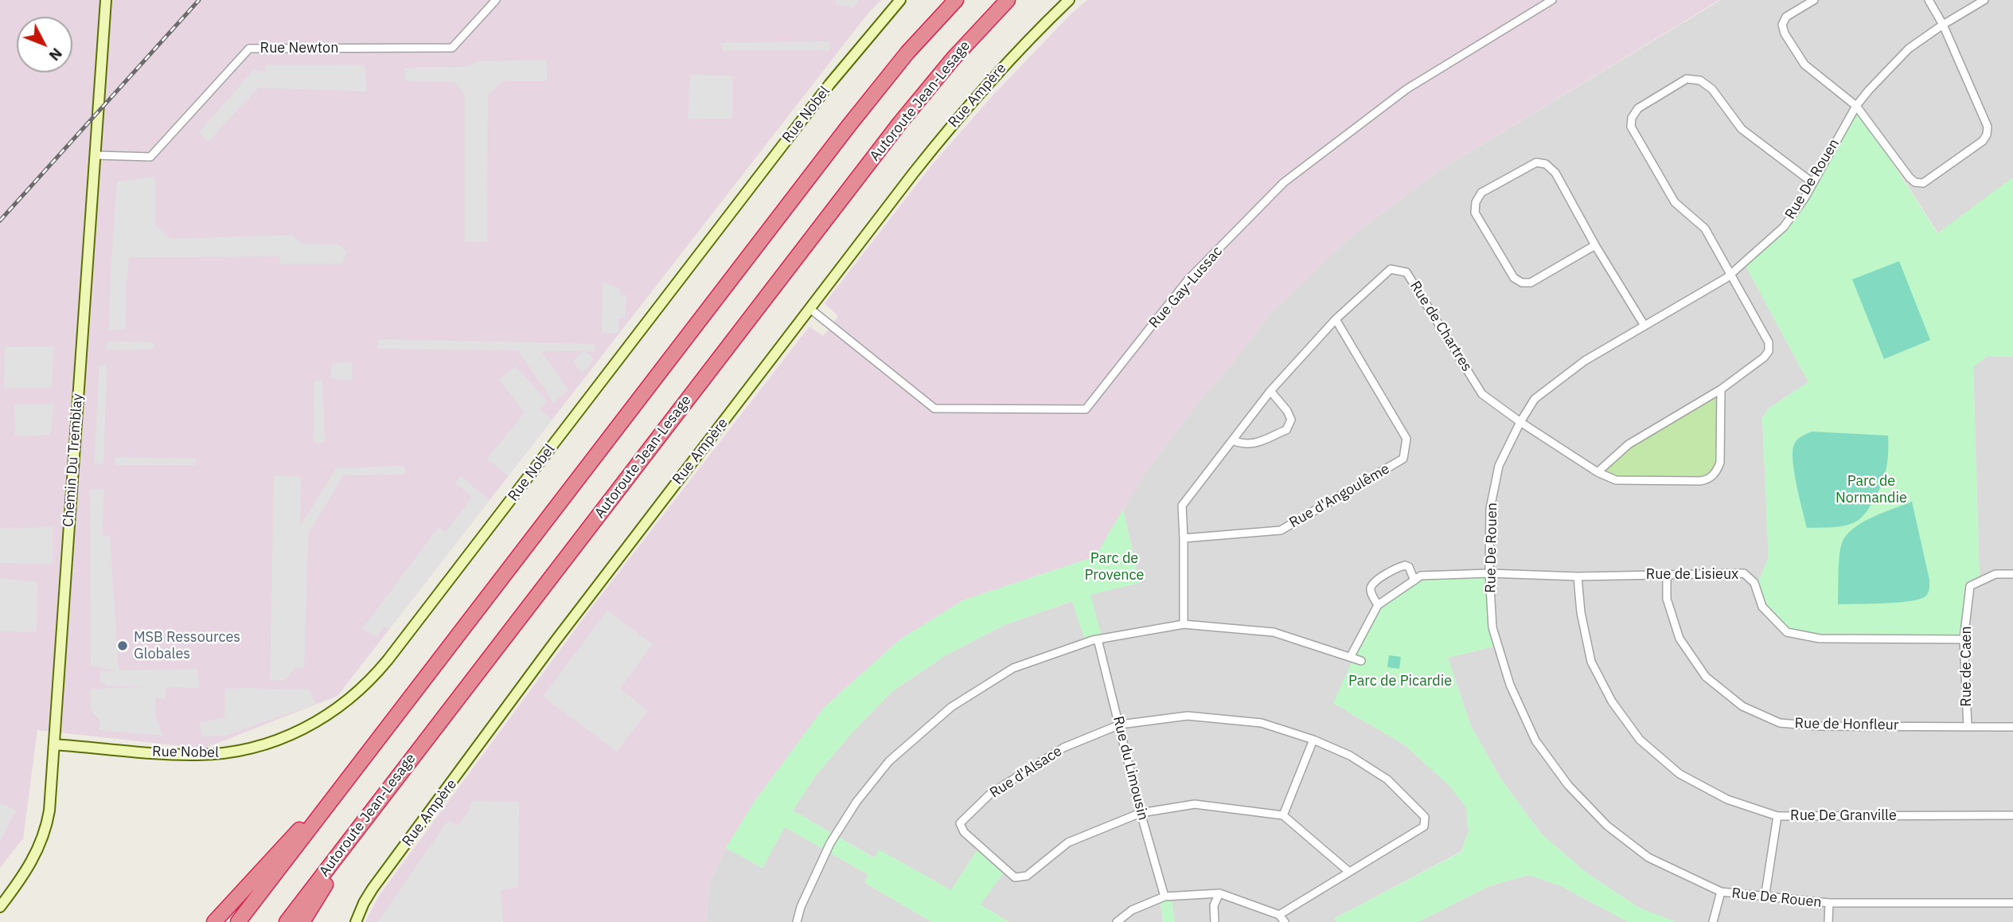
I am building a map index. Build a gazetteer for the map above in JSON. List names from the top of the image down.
{
  "streets": {
    "highway": ["Autoroute Jean-Lesage"],
    "street": [
      "Rue Newton",
      "Rue Ampère",
      "Rue Nobel",
      "Rue De Rouen",
      "Rue Gay-Lussac",
      "Rue de Chartres",
      "Chemin Du Tremblay",
      "Rue d'Angoulême",
      "Rue de Lisieux",
      "Rue de Caen",
      "Rue de Honfleur",
      "Rue du Limousin",
      "Rue d'Alsace",
      "Rue De Granville"
    ]
  },
  "crossings": [
    ["Rue Newton", "Chemin Du Tremblay"],
    ["Rue Ampère", "Rue Gay-Lussac"],
    ["Rue Nobel", "Chemin Du Tremblay"],
    ["Rue De Rouen", "Rue de Chartres"],
    ["Rue De Rouen", "Rue de Lisieux"],
    ["Rue de Chartres", "Rue d'Angoulême"],
    ["Rue de Lisieux", "Rue de Caen"],
    ["Rue de Lisieux", "Rue de Honfleur"],
    ["Rue de Lisieux", "Rue De Granville"],
    ["Rue de Caen", "Rue de Honfleur"],
    ["Rue du Limousin", "Rue d'Alsace"]
  ],
  "parks": ["Parc de Normandie", "Parc de Provence", "Parc de Picardie"],
  "places": ["MSB Ressources Globales"],
  "north": "bottom right"
}
